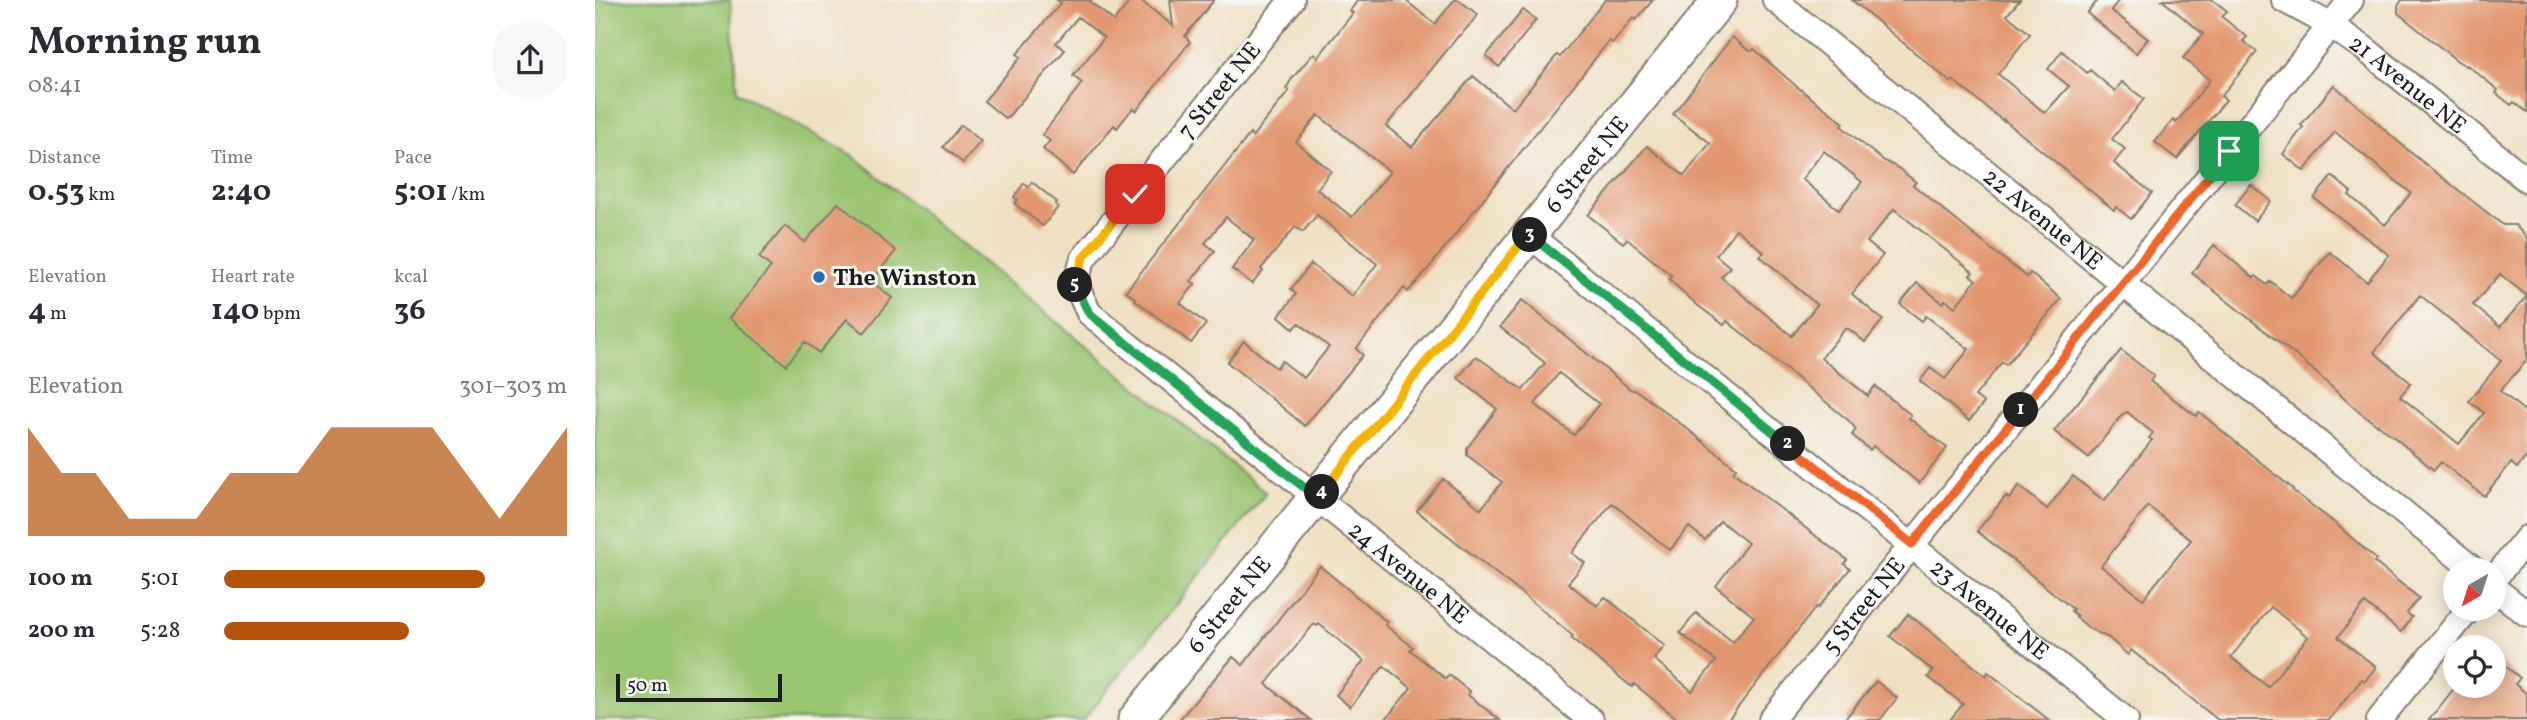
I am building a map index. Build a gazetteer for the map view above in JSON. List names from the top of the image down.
{
  "streets": {
    "street": [
      "21 Avenue NE",
      "7 Street NE",
      "6 Street NE",
      "22 Avenue NE",
      "24 Avenue NE",
      "5 Street NE",
      "23 Avenue NE"
    ]
  },
  "crossings": [
    ["21 Avenue NE", "5 Street NE"],
    ["7 Street NE", "24 Avenue NE"],
    ["6 Street NE", "24 Avenue NE"],
    ["6 Street NE", "23 Avenue NE"],
    ["22 Avenue NE", "5 Street NE"],
    ["5 Street NE", "23 Avenue NE"]
  ],
  "places": ["The Winston"],
  "scale_bar": "50 m",
  "north": "bottom left",
  "page": {
    "heading": ["Morning run", "08:41"],
    "stats": [
      ["Distance", "0.53 km"],
      ["Time", "2:40"],
      ["Pace", "5:01 /km"],
      ["Elevation", "4 m"],
      ["Heart rate", "140 bpm"],
      ["kcal", "36"]
    ],
    "pins": [
      "3",
      "5",
      "1",
      "2",
      "4"
    ],
    "chart": ["Elevation", "301–303 m"],
    "list": [
      {
        "name": "100 m",
        "note": "5:01"
      },
      {
        "name": "200 m",
        "note": "5:28"
      }
    ],
    "scale": "50 m"
  }
}
